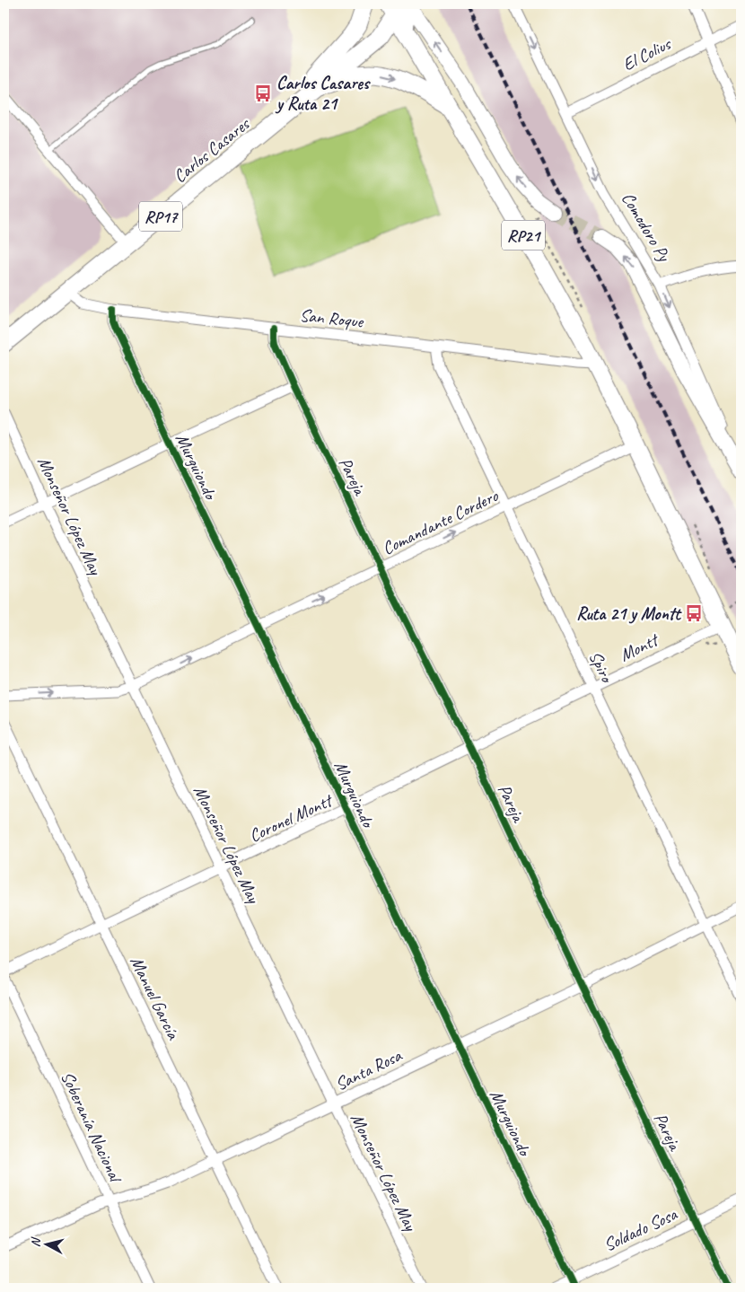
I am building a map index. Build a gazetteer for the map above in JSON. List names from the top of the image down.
{
  "streets": {
    "main road": [
      "Carlos Casares",
      "RP17",
      "Comodoro Py",
      "RP21"
    ],
    "street": [
      "El Colius",
      "San Roque",
      "Murguiondo",
      "Pareja",
      "Monseñor López May",
      "Comandante Cordero",
      "Montt",
      "Spiro",
      "Coronel Montt",
      "Manuel García",
      "Santa Rosa",
      "Soberanía Nacional",
      "Soldado Sosa"
    ]
  },
  "crossings": [
    ["El Colius", "Comodoro Py"],
    ["Carlos Casares", "RP17"],
    ["Carlos Casares", "RP21"],
    ["Carlos Casares", "San Roque"],
    ["RP17", "RP21"],
    ["RP21", "San Roque"],
    ["RP21", "Comandante Cordero"],
    ["RP21", "Montt"],
    ["San Roque", "Murguiondo"],
    ["San Roque", "Pareja"],
    ["San Roque", "Spiro"],
    ["Murguiondo", "Comandante Cordero"],
    ["Murguiondo", "Coronel Montt"],
    ["Murguiondo", "Santa Rosa"],
    ["Murguiondo", "Soldado Sosa"],
    ["Pareja", "Comandante Cordero"],
    ["Pareja", "Coronel Montt"],
    ["Pareja", "Santa Rosa"],
    ["Pareja", "Soldado Sosa"],
    ["Monseñor López May", "Comandante Cordero"],
    ["Monseñor López May", "Coronel Montt"],
    ["Monseñor López May", "Santa Rosa"],
    ["Comandante Cordero", "Spiro"],
    ["Montt", "Spiro"],
    ["Montt", "Coronel Montt"],
    ["Spiro", "Coronel Montt"],
    ["Spiro", "Santa Rosa"],
    ["Coronel Montt", "Manuel García"],
    ["Manuel García", "Santa Rosa"],
    ["Santa Rosa", "Soberanía Nacional"]
  ],
  "one_way": ["Comandante Cordero"],
  "places": {
    "bus stop": ["Carlos Casares y Ruta 21", "Ruta 21 y Montt"]
  },
  "north": "left"
}
